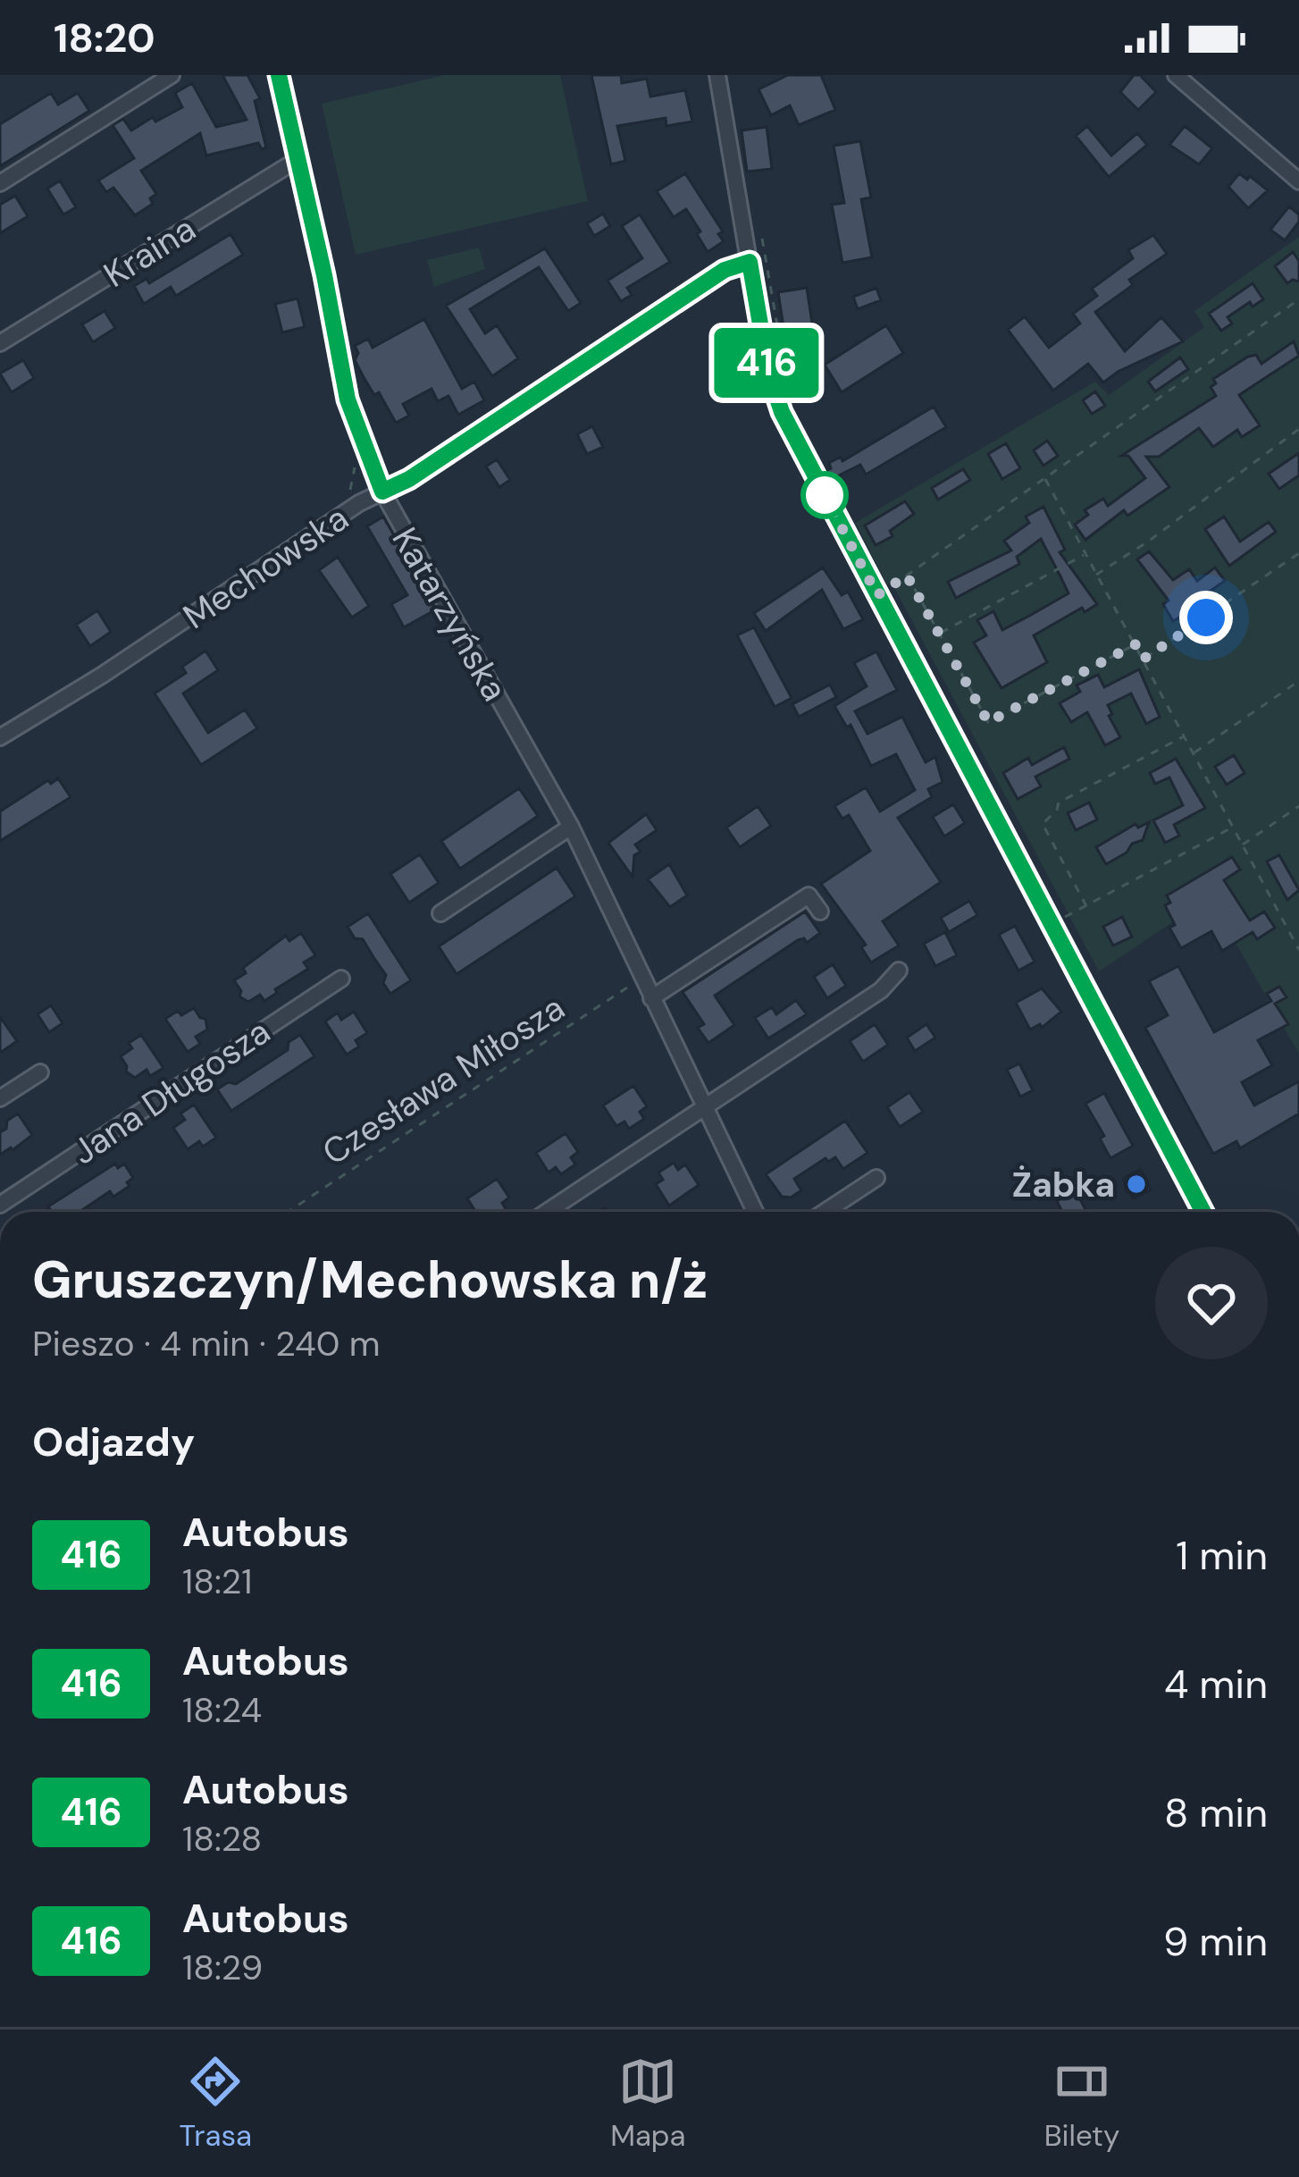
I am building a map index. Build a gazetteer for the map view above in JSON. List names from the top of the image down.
{
  "streets": {
    "street": [
      "Kraina",
      "Mechowska",
      "Katarzyńska",
      "Jana Długosza"
    ],
    "path": ["Czesława Miłosza"]
  },
  "crossings": [
    ["Kraina", "Katarzyńska"],
    ["Mechowska", "Katarzyńska"],
    ["Katarzyńska", "Czesława Miłosza"]
  ],
  "places": ["Żabka"],
  "lines": ["bus line 416"],
  "page": {
    "status": "18:20",
    "on_map": "416",
    "heading": [
      ["Gruszczyn/Mechowska n/ż", "Pieszo · 4 min · 240 m"],
      "Odjazdy"
    ],
    "list": [
      {
        "mark": "416",
        "name": "Autobus",
        "note": "18:21",
        "value": "1 min"
      },
      {
        "mark": "416",
        "name": "Autobus",
        "note": "18:24",
        "value": "4 min"
      },
      {
        "mark": "416",
        "name": "Autobus",
        "note": "18:28",
        "value": "8 min"
      },
      {
        "mark": "416",
        "name": "Autobus",
        "note": "18:29",
        "value": "9 min"
      }
    ],
    "tabs": ["Trasa", "Mapa", "Bilety"]
  }
}
